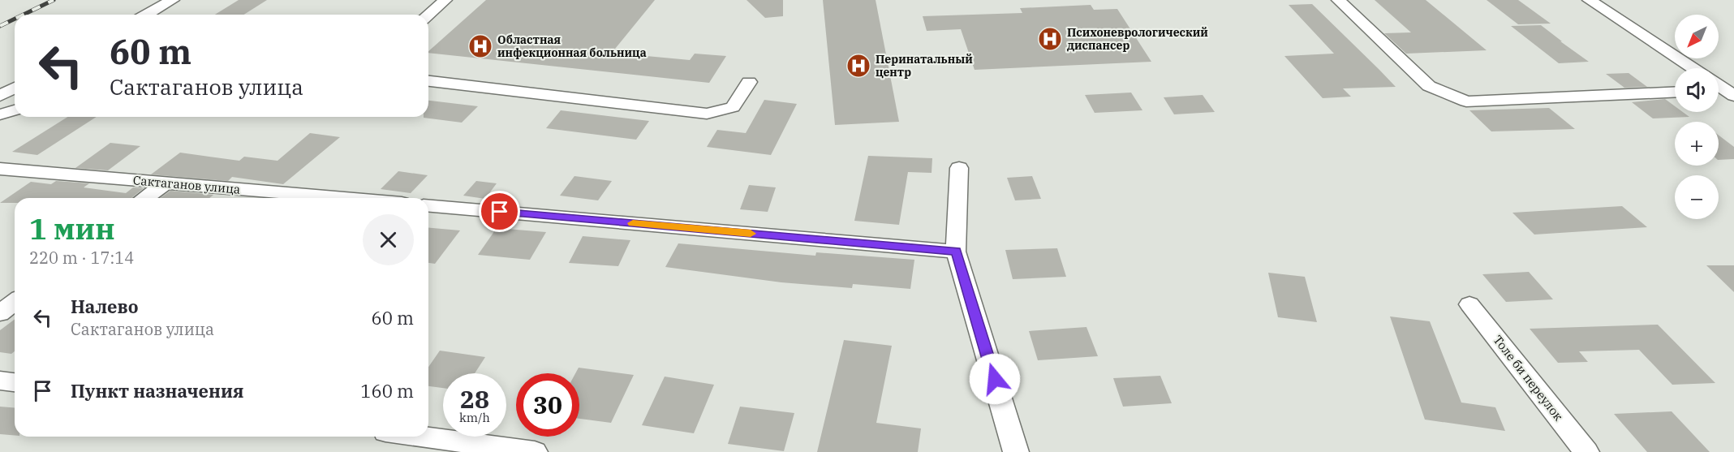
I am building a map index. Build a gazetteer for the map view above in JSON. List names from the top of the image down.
{
  "streets": {
    "street": ["Сактаганов улица", "Толе би переулок"]
  },
  "places": {
    "hospital": ["Психоневрологический диспансер", "Областная инфекционная больница", "Перинатальный центр"]
  },
  "north": "bottom left",
  "page": {
    "map_buttons": ["+", "−"],
    "turn": ["60 m", "Сактаганов улица"],
    "heading": ["1 мин", "220 m · 17:14"],
    "list": [
      {
        "name": "Налево",
        "note": "Сактаганов улица",
        "value": "60 m"
      },
      {
        "name": "Пункт назначения",
        "value": "160 m"
      }
    ],
    "speed": "28 km/h",
    "limit": "30"
  }
}
